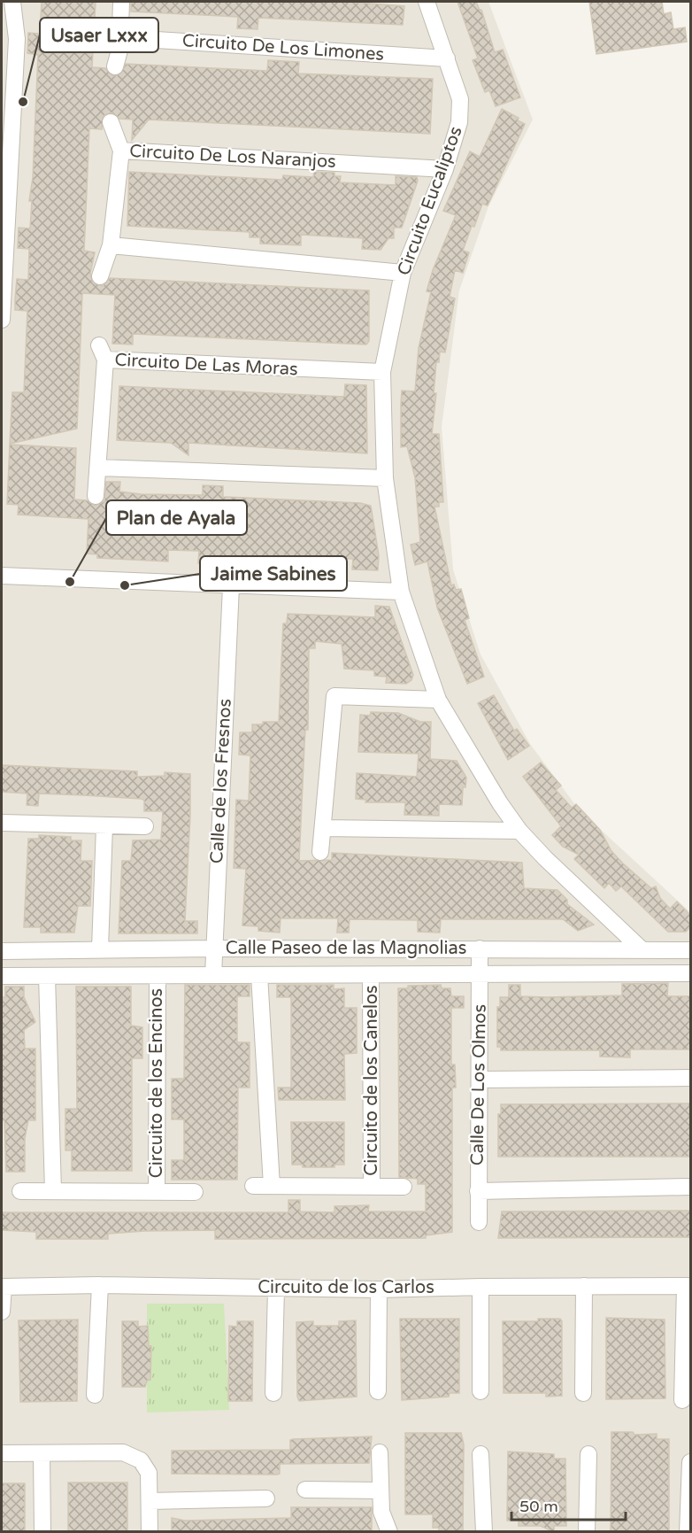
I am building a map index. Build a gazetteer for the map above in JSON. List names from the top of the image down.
{
  "streets": {
    "street": [
      "Circuito De Los Limones",
      "Circuito De Los Naranjos",
      "Circuito Eucaliptos",
      "Circuito De Las Moras",
      "Calle de los Fresnos",
      "Calle Paseo de las Magnolias",
      "Circuito de los Canelos",
      "Circuito de los Encinos",
      "Calle De Los Olmos",
      "Circuito de los Carlos"
    ]
  },
  "crossings": [
    ["Circuito De Los Limones", "Circuito Eucaliptos"],
    ["Circuito De Los Naranjos", "Circuito Eucaliptos"],
    ["Circuito Eucaliptos", "Circuito De Las Moras"],
    ["Circuito Eucaliptos", "Calle Paseo de las Magnolias"],
    ["Calle de los Fresnos", "Calle Paseo de las Magnolias"],
    ["Calle Paseo de las Magnolias", "Circuito de los Canelos"],
    ["Calle Paseo de las Magnolias", "Circuito de los Encinos"],
    ["Calle Paseo de las Magnolias", "Calle De Los Olmos"]
  ],
  "places": ["Usaer Lxxx", "Plan de Ayala", "Jaime Sabines"],
  "scale_bar": "50 m"
}
